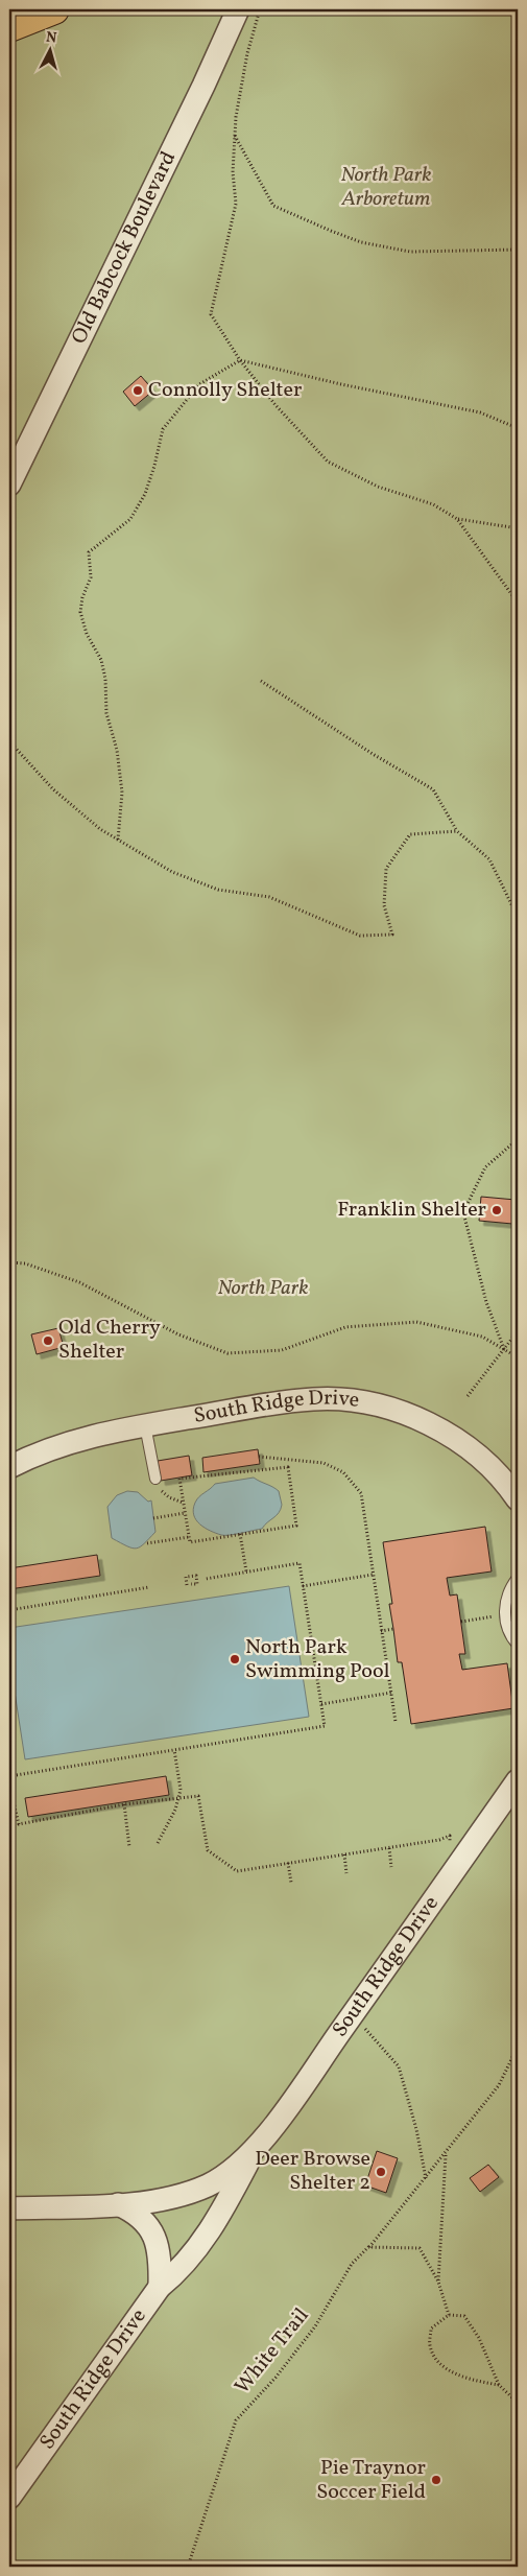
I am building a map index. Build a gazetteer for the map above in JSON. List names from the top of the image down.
{
  "streets": {
    "street": ["Old Babcock Boulevard", "South Ridge Drive"],
    "path": ["White Trail"]
  },
  "parks": ["North Park Arboretum", "North Park"],
  "places": [
    "Connolly Shelter",
    "Franklin Shelter",
    "Old Cherry Shelter",
    "North Park Swimming Pool",
    "Deer Browse Shelter 2",
    "Pie Traynor Soccer Field"
  ],
  "north": "top"
}
